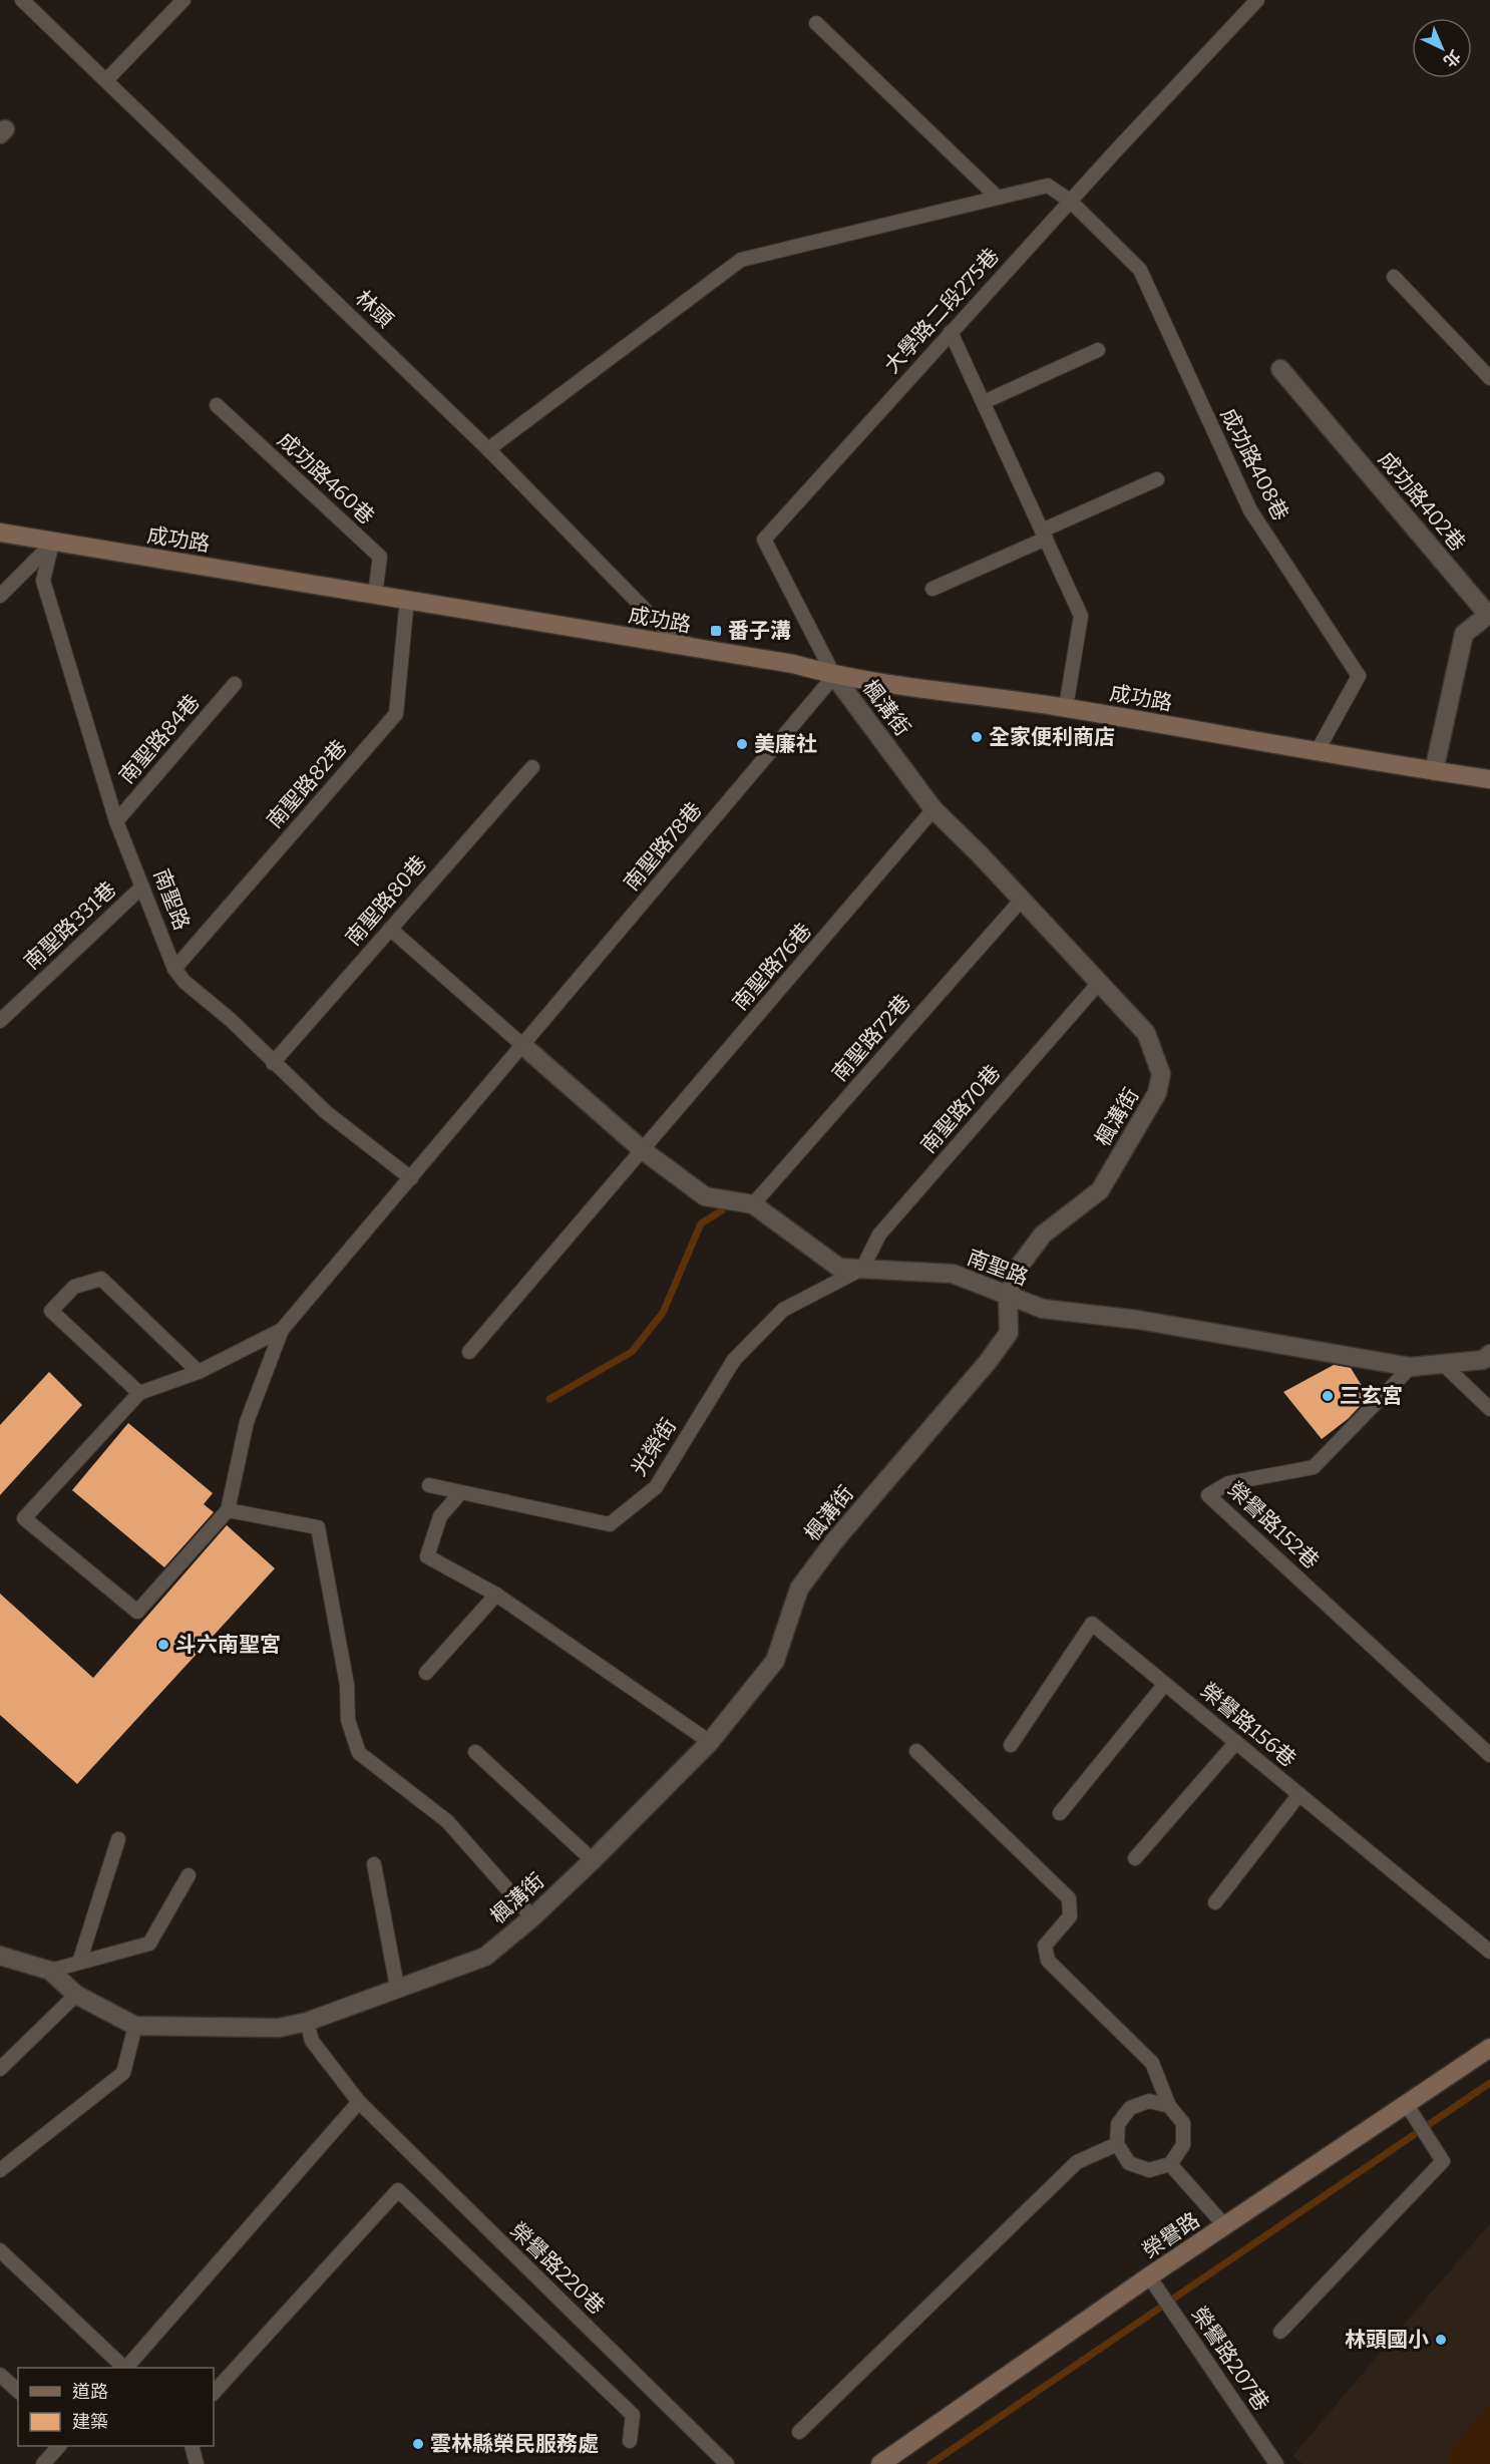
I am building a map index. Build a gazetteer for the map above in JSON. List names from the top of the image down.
{
  "streets": {
    "main road": ["成功路", "榮譽路"],
    "street": ["成功路402巷", "楓溝街", "南聖路"],
    "lane": [
      "林頭",
      "大學路二段275巷",
      "成功路408巷",
      "成功路460巷",
      "南聖路84巷",
      "南聖路82巷",
      "南聖路78巷",
      "南聖路80巷",
      "南聖路331巷",
      "南聖路76巷",
      "南聖路72巷",
      "南聖路70巷",
      "光榮街",
      "榮譽路152巷",
      "榮譽路156巷",
      "榮譽路220巷",
      "榮譽路207巷"
    ]
  },
  "crossings": [
    ["林頭", "成功路"],
    ["大學路二段275巷", "成功路408巷"],
    ["大學路二段275巷", "成功路"],
    ["大學路二段275巷", "楓溝街"],
    ["大學路二段275巷", "南聖路78巷"],
    ["成功路408巷", "成功路"],
    ["成功路460巷", "成功路"],
    ["成功路402巷", "成功路"],
    ["成功路", "楓溝街"],
    ["成功路", "南聖路82巷"],
    ["成功路", "南聖路78巷"],
    ["成功路", "南聖路"],
    ["楓溝街", "南聖路78巷"],
    ["楓溝街", "南聖路"],
    ["楓溝街", "南聖路76巷"],
    ["楓溝街", "南聖路72巷"],
    ["楓溝街", "南聖路70巷"],
    ["楓溝街", "榮譽路220巷"],
    ["南聖路84巷", "南聖路"],
    ["南聖路82巷", "南聖路"],
    ["南聖路78巷", "南聖路"],
    ["南聖路", "南聖路80巷"],
    ["南聖路", "南聖路331巷"],
    ["南聖路", "南聖路76巷"],
    ["南聖路", "南聖路72巷"],
    ["南聖路", "南聖路70巷"],
    ["南聖路", "光榮街"],
    ["南聖路", "榮譽路152巷"],
    ["南聖路70巷", "光榮街"],
    ["榮譽路", "榮譽路207巷"]
  ],
  "places": {
    "transit": ["番子溝"],
    "other": [
      "全家便利商店",
      "美廉社",
      "三玄宮",
      "斗六南聖宮",
      "林頭國小",
      "雲林縣榮民服務處"
    ]
  },
  "legend": ["道路", "建築"],
  "north": "bottom right"
}
